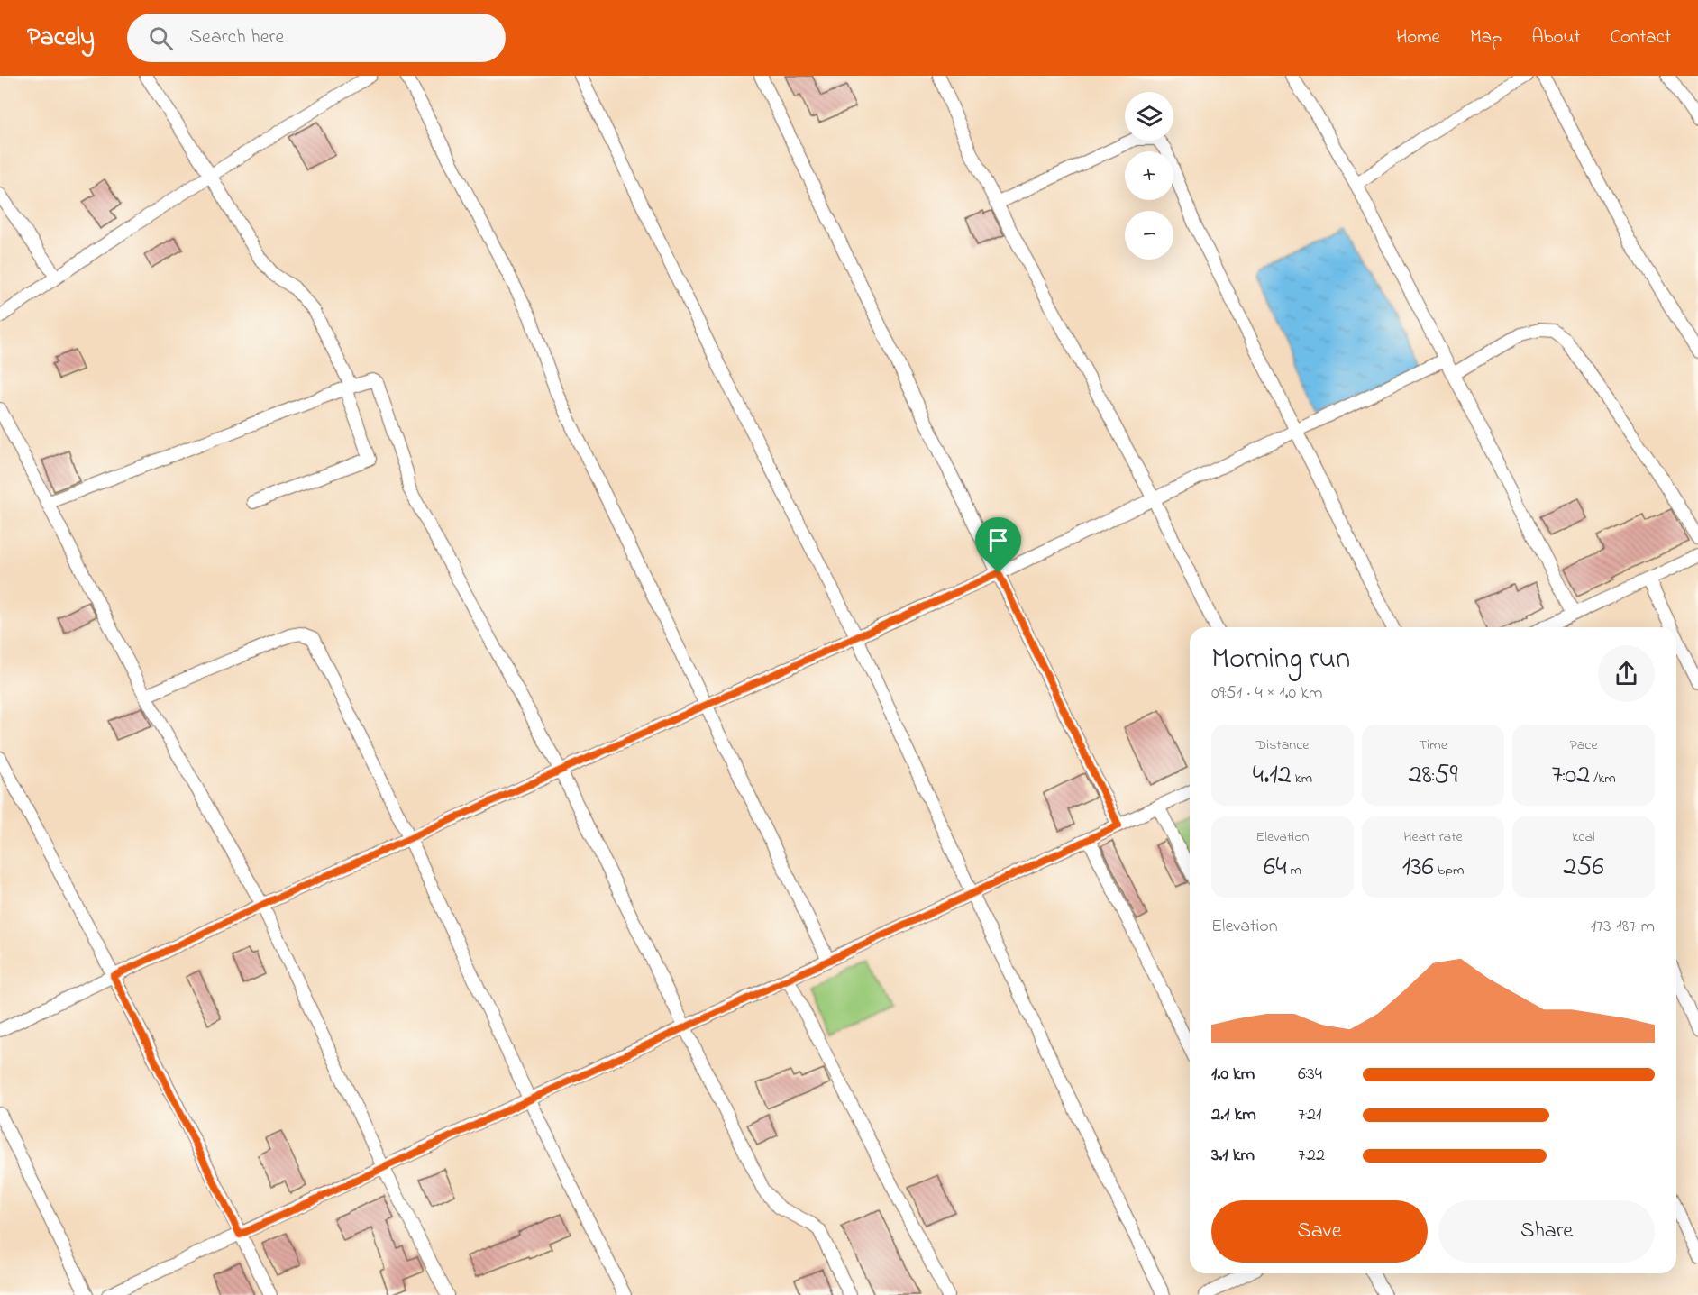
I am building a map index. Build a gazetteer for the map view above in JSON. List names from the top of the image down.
{
  "page": {
    "header": "Pacely",
    "search": "Search here",
    "nav": [
      "Home",
      "Map",
      "About",
      "Contact"
    ],
    "map_buttons": ["+", "−"],
    "heading": ["Morning run", "09:51 · 4 × 1.0 km"],
    "stats": [
      ["Distance", "4.12 km"],
      ["Time", "28:59"],
      ["Pace", "7:02 /km"],
      ["Elevation", "64 m"],
      ["Heart rate", "136 bpm"],
      ["kcal", "256"]
    ],
    "chart": ["Elevation", "173–187 m"],
    "list": [
      {
        "name": "1.0 km",
        "note": "6:34"
      },
      {
        "name": "2.1 km",
        "note": "7:21"
      },
      {
        "name": "3.1 km",
        "note": "7:22"
      }
    ],
    "buttons": ["Save", "Share"]
  }
}
